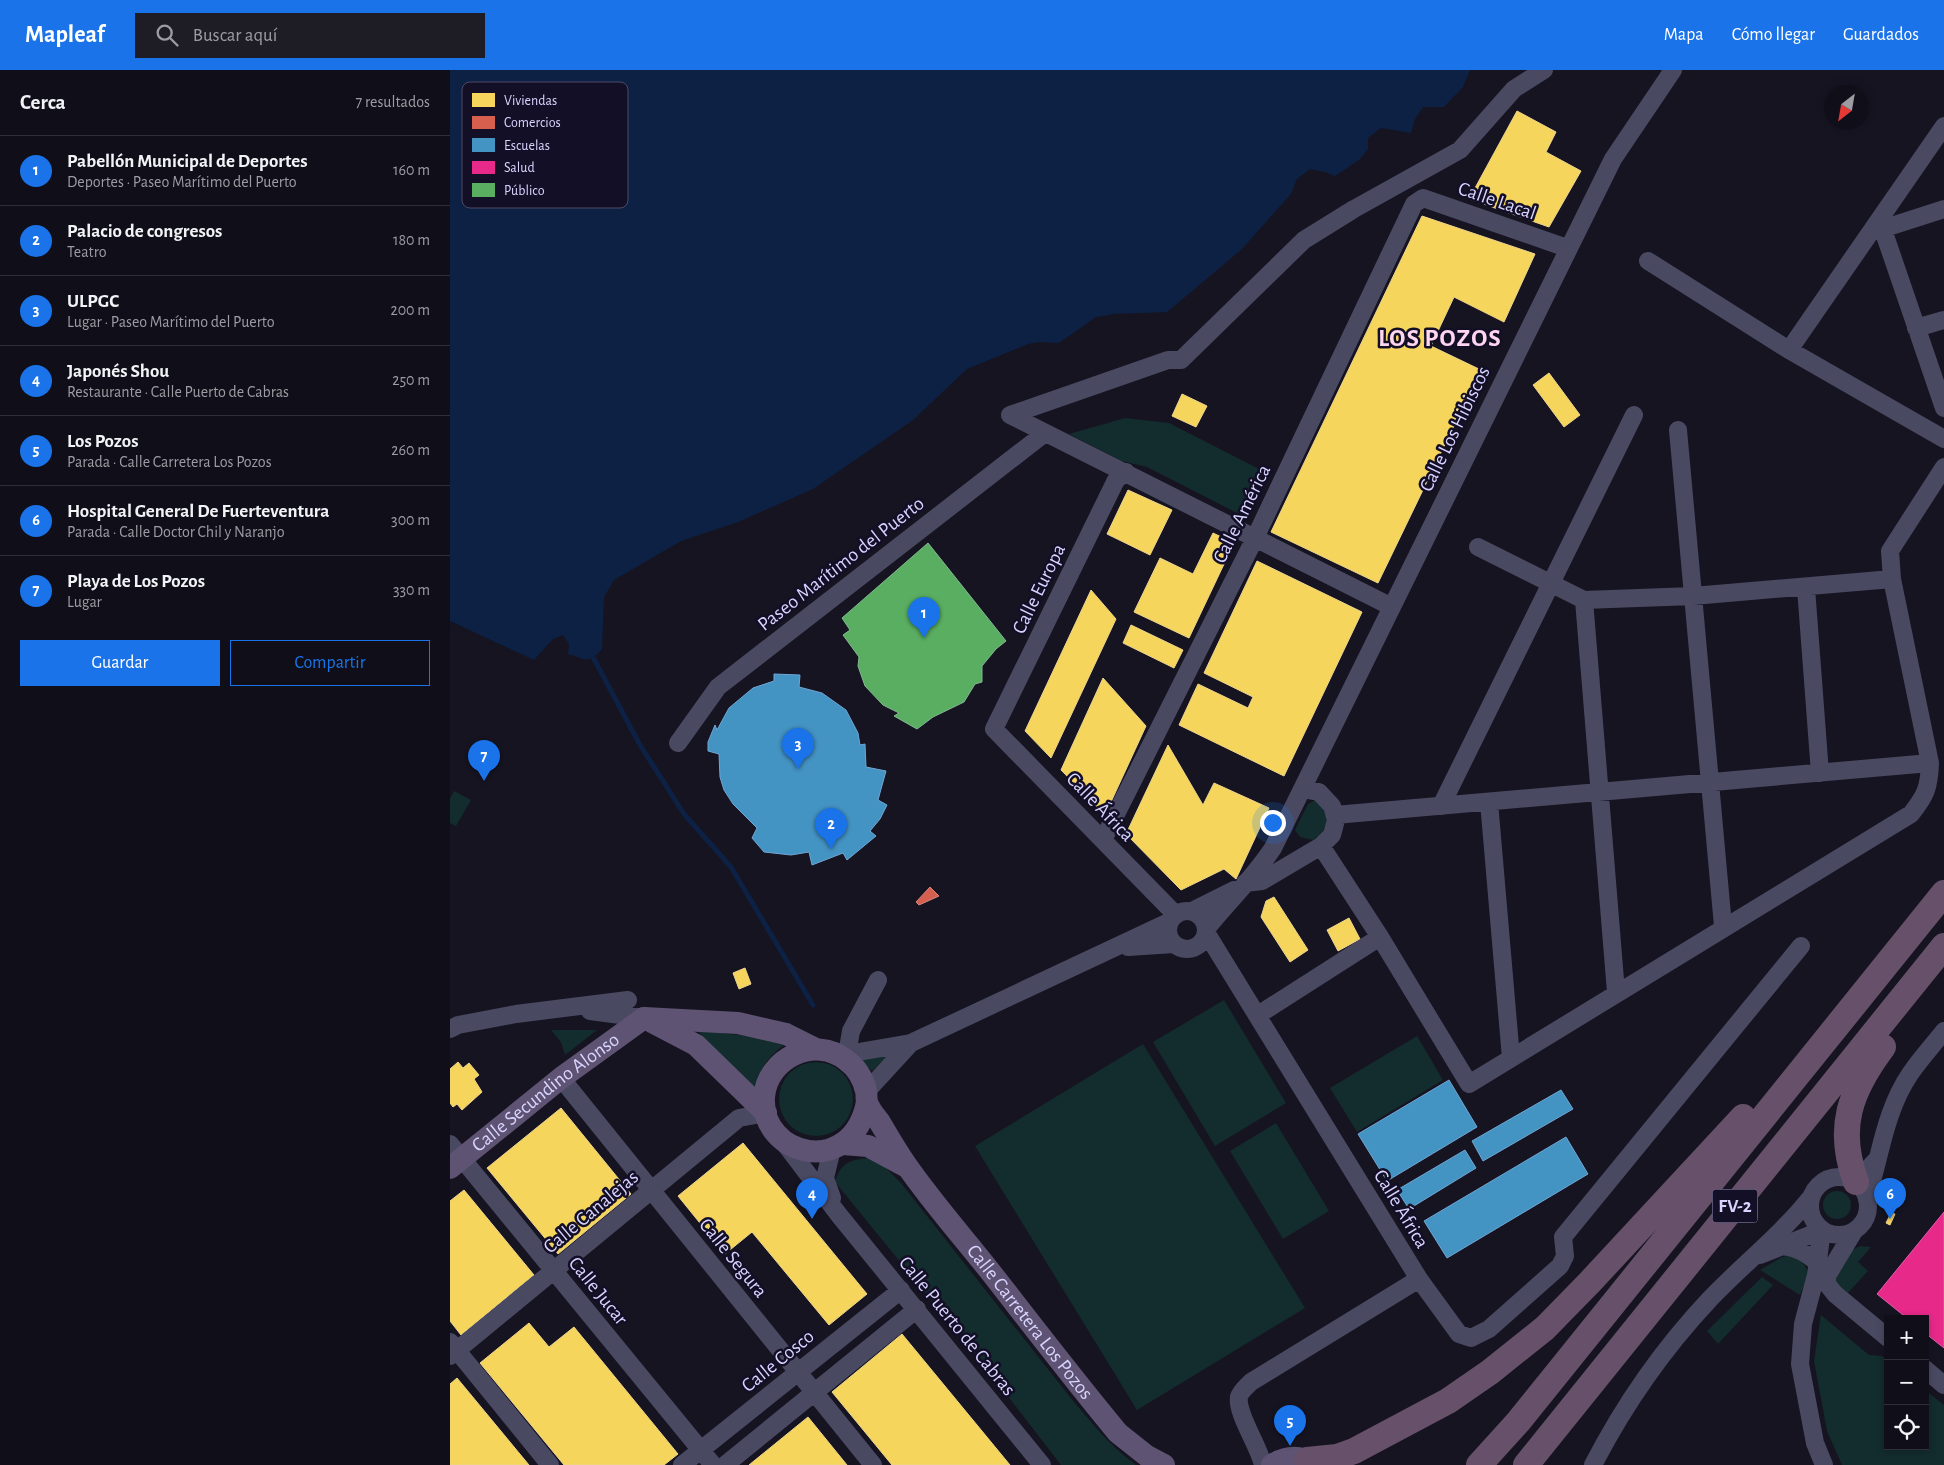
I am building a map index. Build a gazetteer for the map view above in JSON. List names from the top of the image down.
{
  "streets": {
    "highway": ["FV-2"],
    "main road": ["Calle Secundino Alonso", "Calle Carretera Los Pozos"],
    "street": [
      "Calle Lacal",
      "Calle Los Hibiscos",
      "Calle América",
      "Paseo Marítimo del Puerto",
      "Calle Europa",
      "Calle África",
      "Calle Canalejas",
      "Calle Segura",
      "Calle Jucar",
      "Calle Puerto de Cabras",
      "Calle Cosco"
    ]
  },
  "crossings": [
    ["Calle Lacal", "Calle Los Hibiscos"],
    ["Calle Lacal", "Calle América"],
    ["Calle América", "Calle África"],
    ["Calle Europa", "Calle África"],
    ["Calle Secundino Alonso", "Calle Segura"],
    ["Calle Secundino Alonso", "Calle Jucar"],
    ["Calle Canalejas", "Calle Segura"],
    ["Calle Canalejas", "Calle Jucar"],
    ["Calle Canalejas", "Calle Carretera Los Pozos"],
    ["Calle Canalejas", "Calle Puerto de Cabras"],
    ["Calle Segura", "Calle Cosco"],
    ["Calle Jucar", "Calle Cosco"],
    ["Calle Carretera Los Pozos", "Calle Puerto de Cabras"],
    ["Calle Puerto de Cabras", "Calle Cosco"]
  ],
  "districts": ["LOS POZOS"],
  "legend": [
    "Viviendas",
    "Comercios",
    "Escuelas",
    "Salud",
    "Público"
  ],
  "north": "bottom left",
  "page": {
    "header": "Mapleaf",
    "search": "Buscar aquí",
    "nav": ["Mapa", "Cómo llegar", "Guardados"],
    "heading": ["Cerca", "7 resultados"],
    "list": [
      {
        "mark": "1",
        "name": "Pabellón Municipal de Deportes",
        "note": "Deportes · Paseo Marítimo del Puerto",
        "value": "160 m"
      },
      {
        "mark": "2",
        "name": "Palacio de congresos",
        "note": "Teatro",
        "value": "180 m"
      },
      {
        "mark": "3",
        "name": "ULPGC",
        "note": "Lugar · Paseo Marítimo del Puerto",
        "value": "200 m"
      },
      {
        "mark": "4",
        "name": "Japonés Shou",
        "note": "Restaurante · Calle Puerto de Cabras",
        "value": "250 m"
      },
      {
        "mark": "5",
        "name": "Los Pozos",
        "note": "Parada · Calle Carretera Los Pozos",
        "value": "260 m"
      },
      {
        "mark": "6",
        "name": "Hospital General De Fuerteventura",
        "note": "Parada · Calle Doctor Chil y Naranjo",
        "value": "300 m"
      },
      {
        "mark": "7",
        "name": "Playa de Los Pozos",
        "note": "Lugar",
        "value": "330 m"
      }
    ],
    "pins": [
      "1",
      "3",
      "7",
      "2",
      "4",
      "6",
      "5"
    ],
    "buttons": ["Guardar", "Compartir"],
    "map_buttons": ["+", "−"]
  }
}
